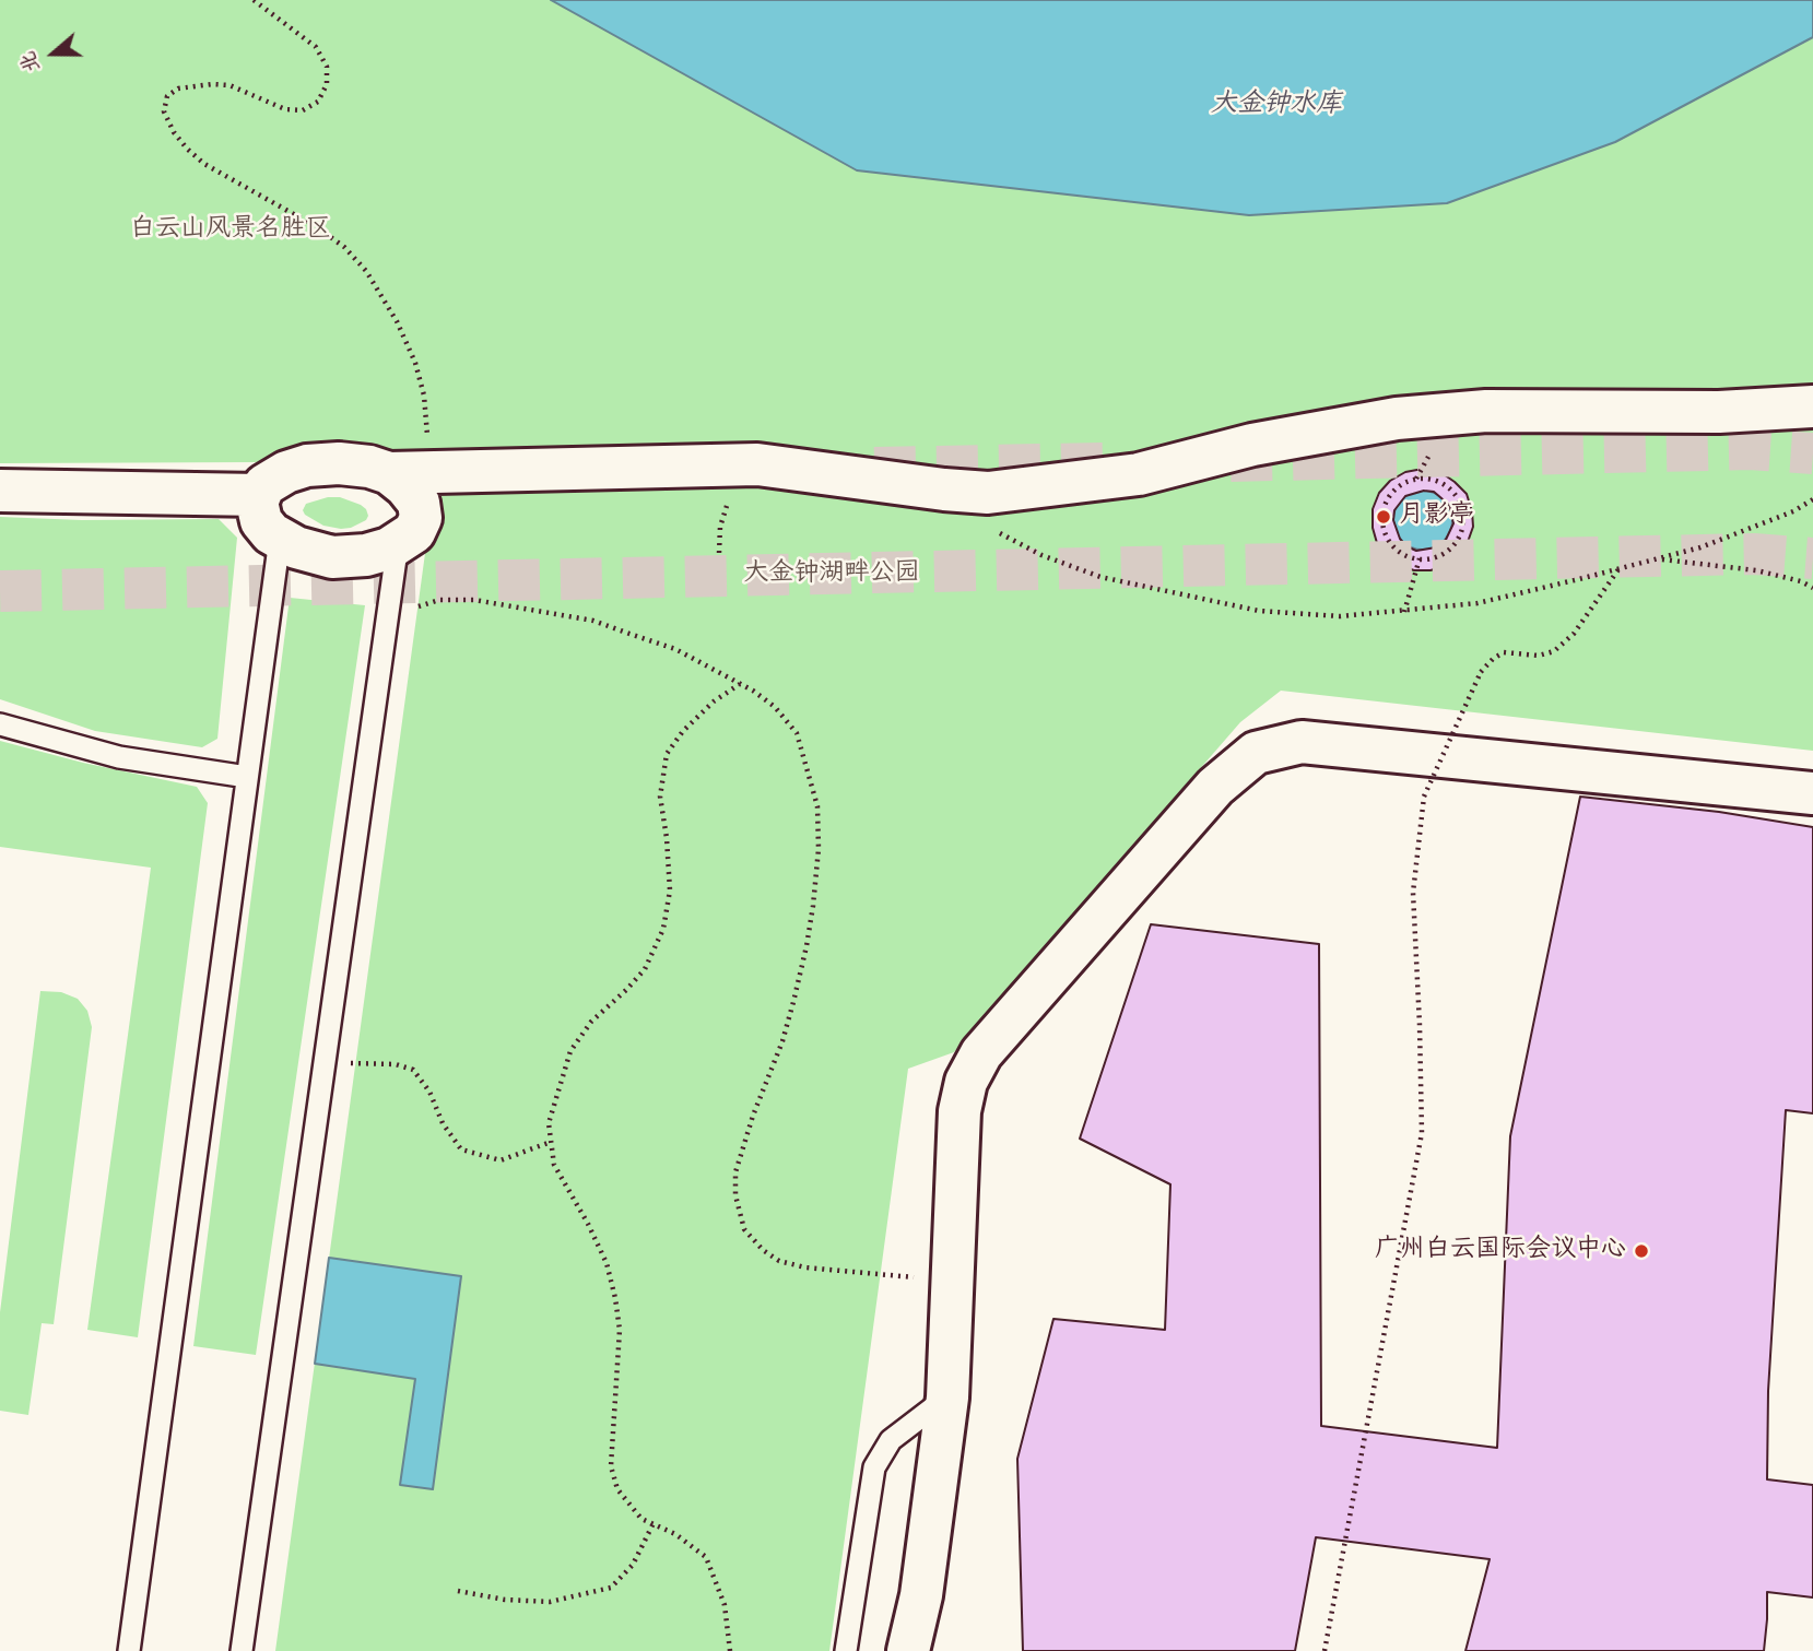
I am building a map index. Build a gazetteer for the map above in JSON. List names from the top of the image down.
{
  "water": ["大金钟水库"],
  "parks": ["白云山风景名胜区", "大金钟湖畔公园"],
  "places": ["月影亭", "广州白云国际会议中心"],
  "north": "left"
}
